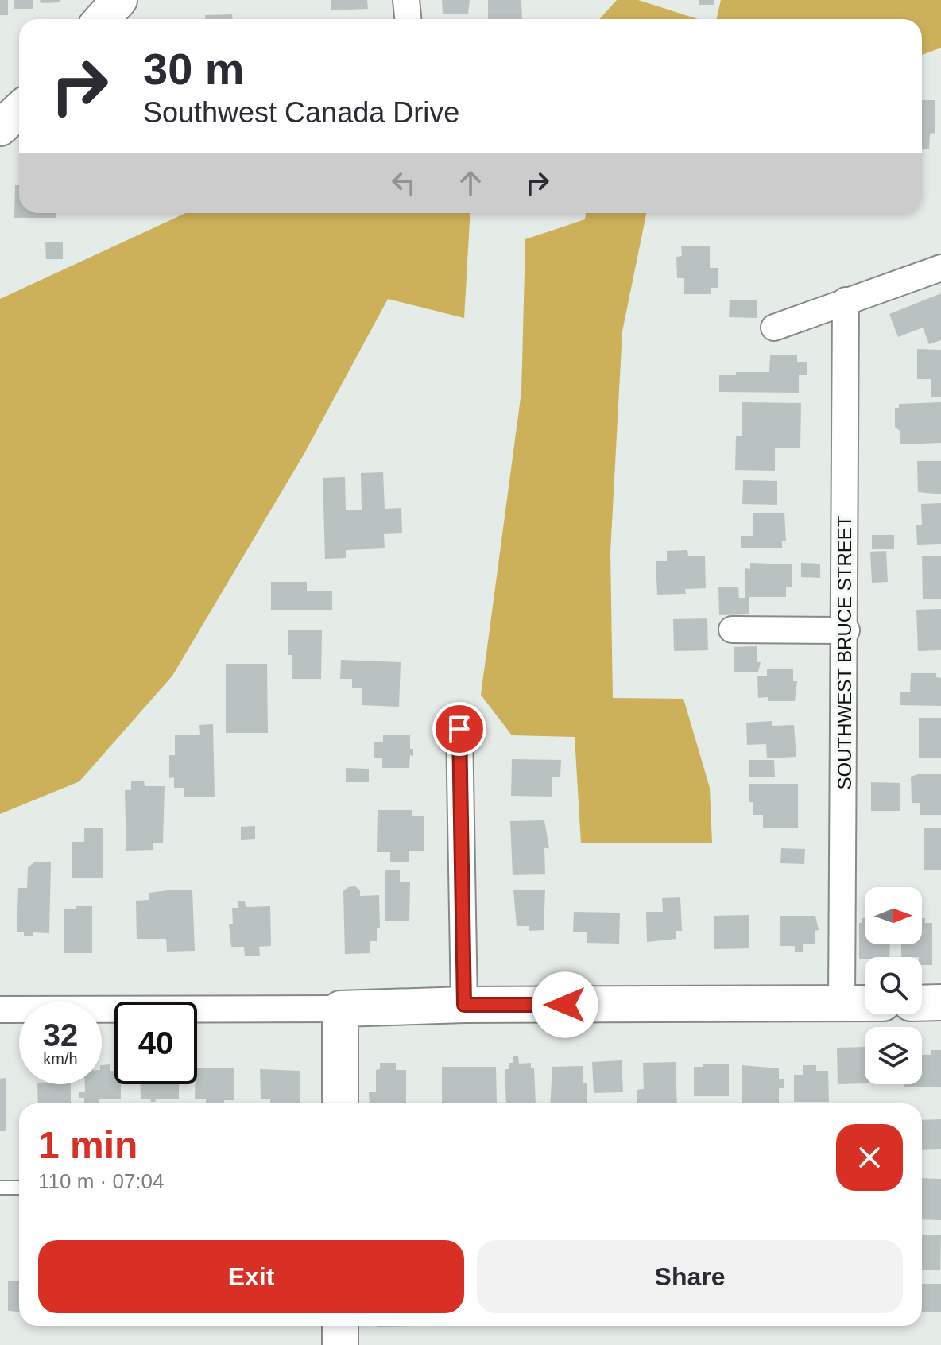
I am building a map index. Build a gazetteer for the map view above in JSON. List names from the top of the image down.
{
  "streets": {
    "street": ["SOUTHWEST BRUCE STREET"]
  },
  "north": "right",
  "page": {
    "turn": ["30 m", "Southwest Canada Drive"],
    "speed": "32 km/h",
    "limit": "40",
    "heading": ["1 min", "110 m · 07:04"],
    "buttons": ["Exit", "Share"]
  }
}
